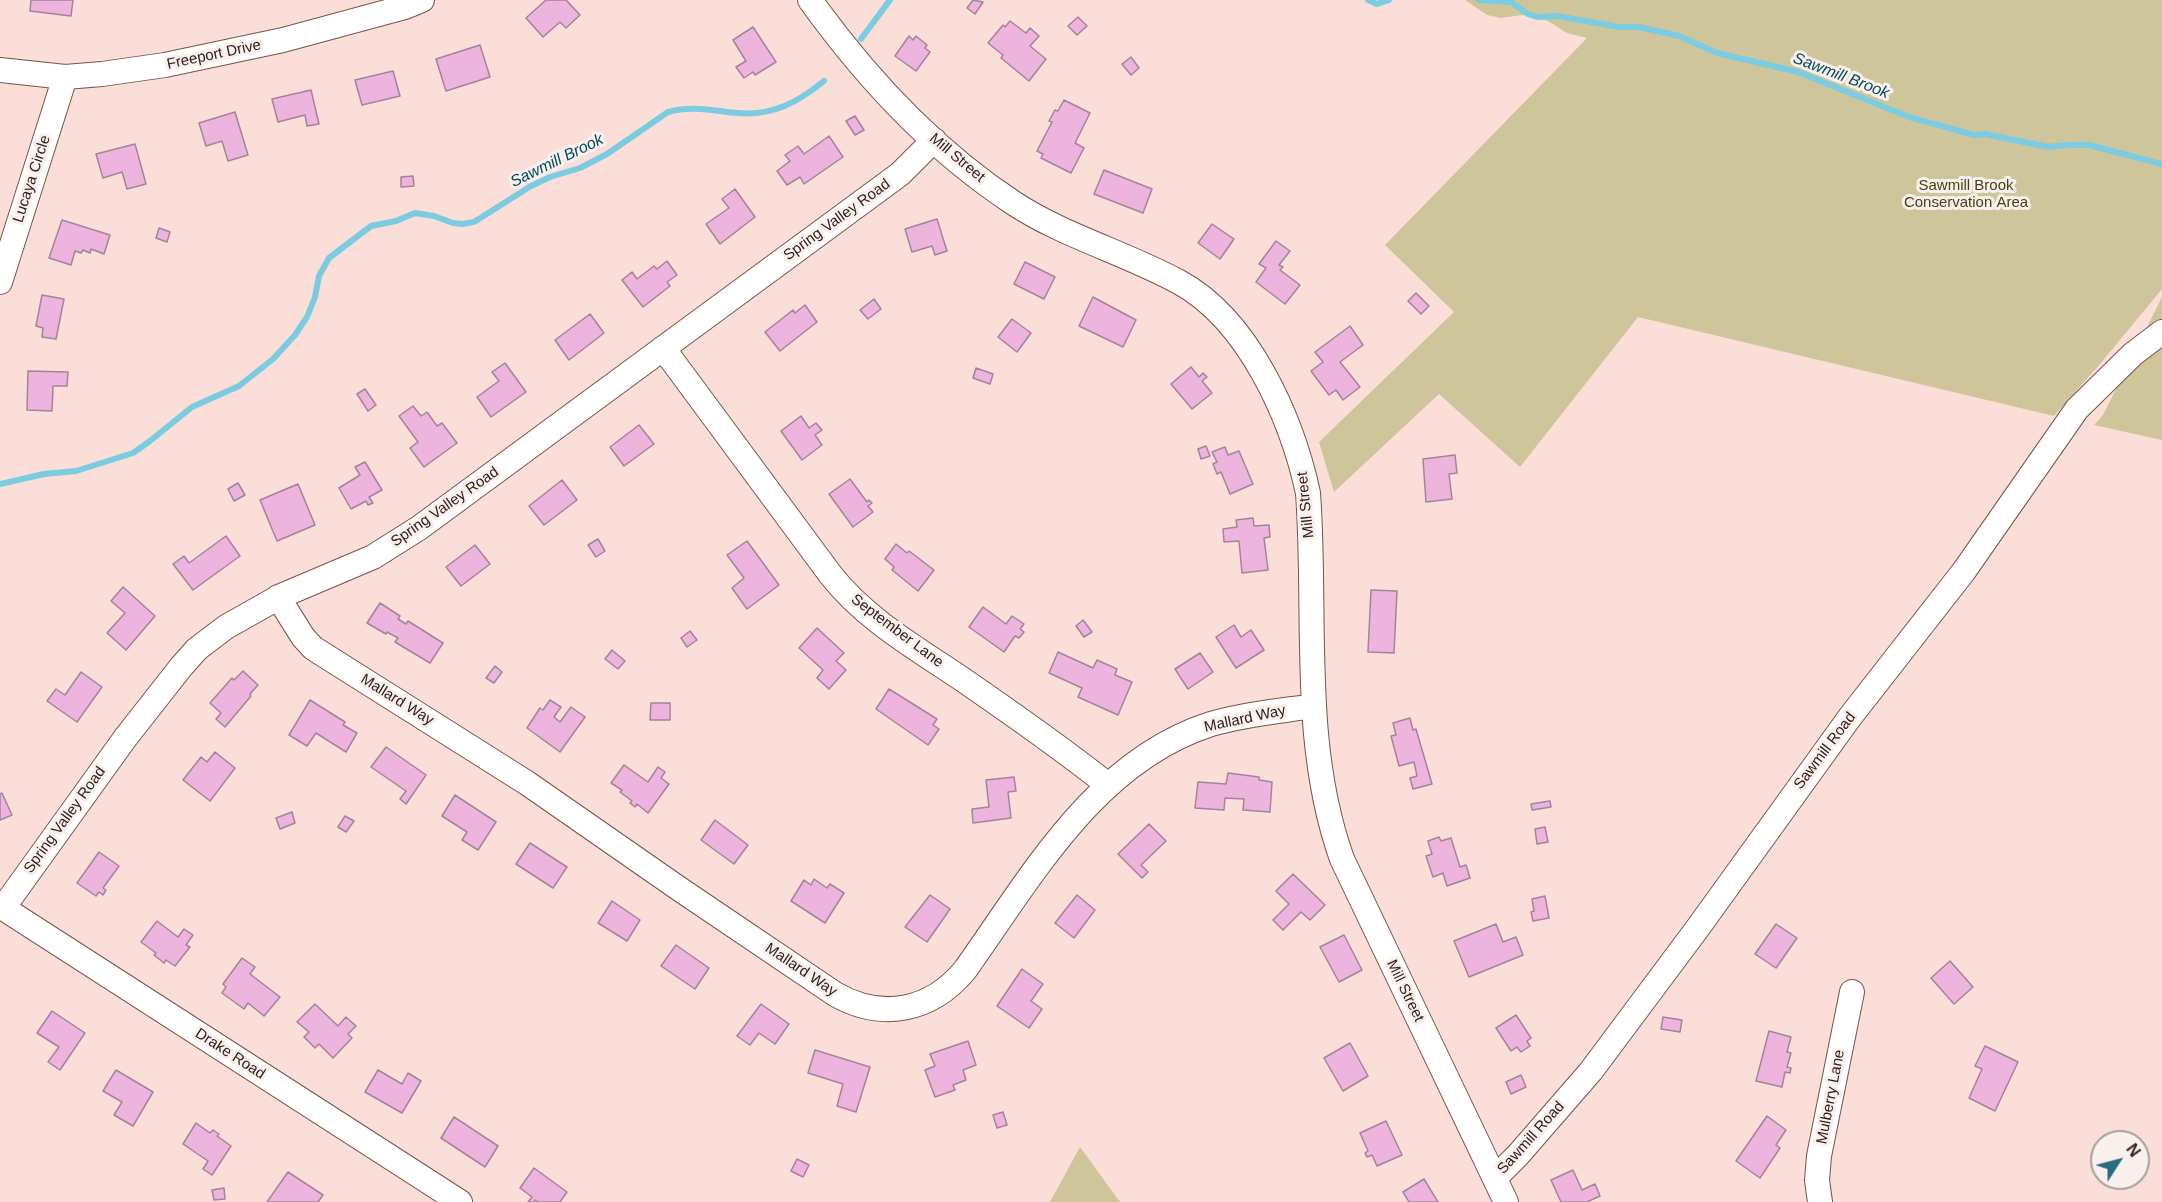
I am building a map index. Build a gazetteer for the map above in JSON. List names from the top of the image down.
{
  "streets": {
    "street": [
      "Freeport Drive",
      "Mill Street",
      "Lucaya Circle",
      "Spring Valley Road",
      "September Lane",
      "Mallard Way",
      "Sawmill Road",
      "Drake Road",
      "Mulberry Lane"
    ]
  },
  "crossings": [
    ["Freeport Drive", "Lucaya Circle"],
    ["Mill Street", "Spring Valley Road"],
    ["Mill Street", "Mallard Way"],
    ["Mill Street", "Sawmill Road"],
    ["Spring Valley Road", "September Lane"],
    ["Spring Valley Road", "Mallard Way"],
    ["Spring Valley Road", "Drake Road"],
    ["September Lane", "Mallard Way"]
  ],
  "water": ["Sawmill Brook"],
  "parks": ["Sawmill Brook Conservation Area"],
  "north": "top right"
}
